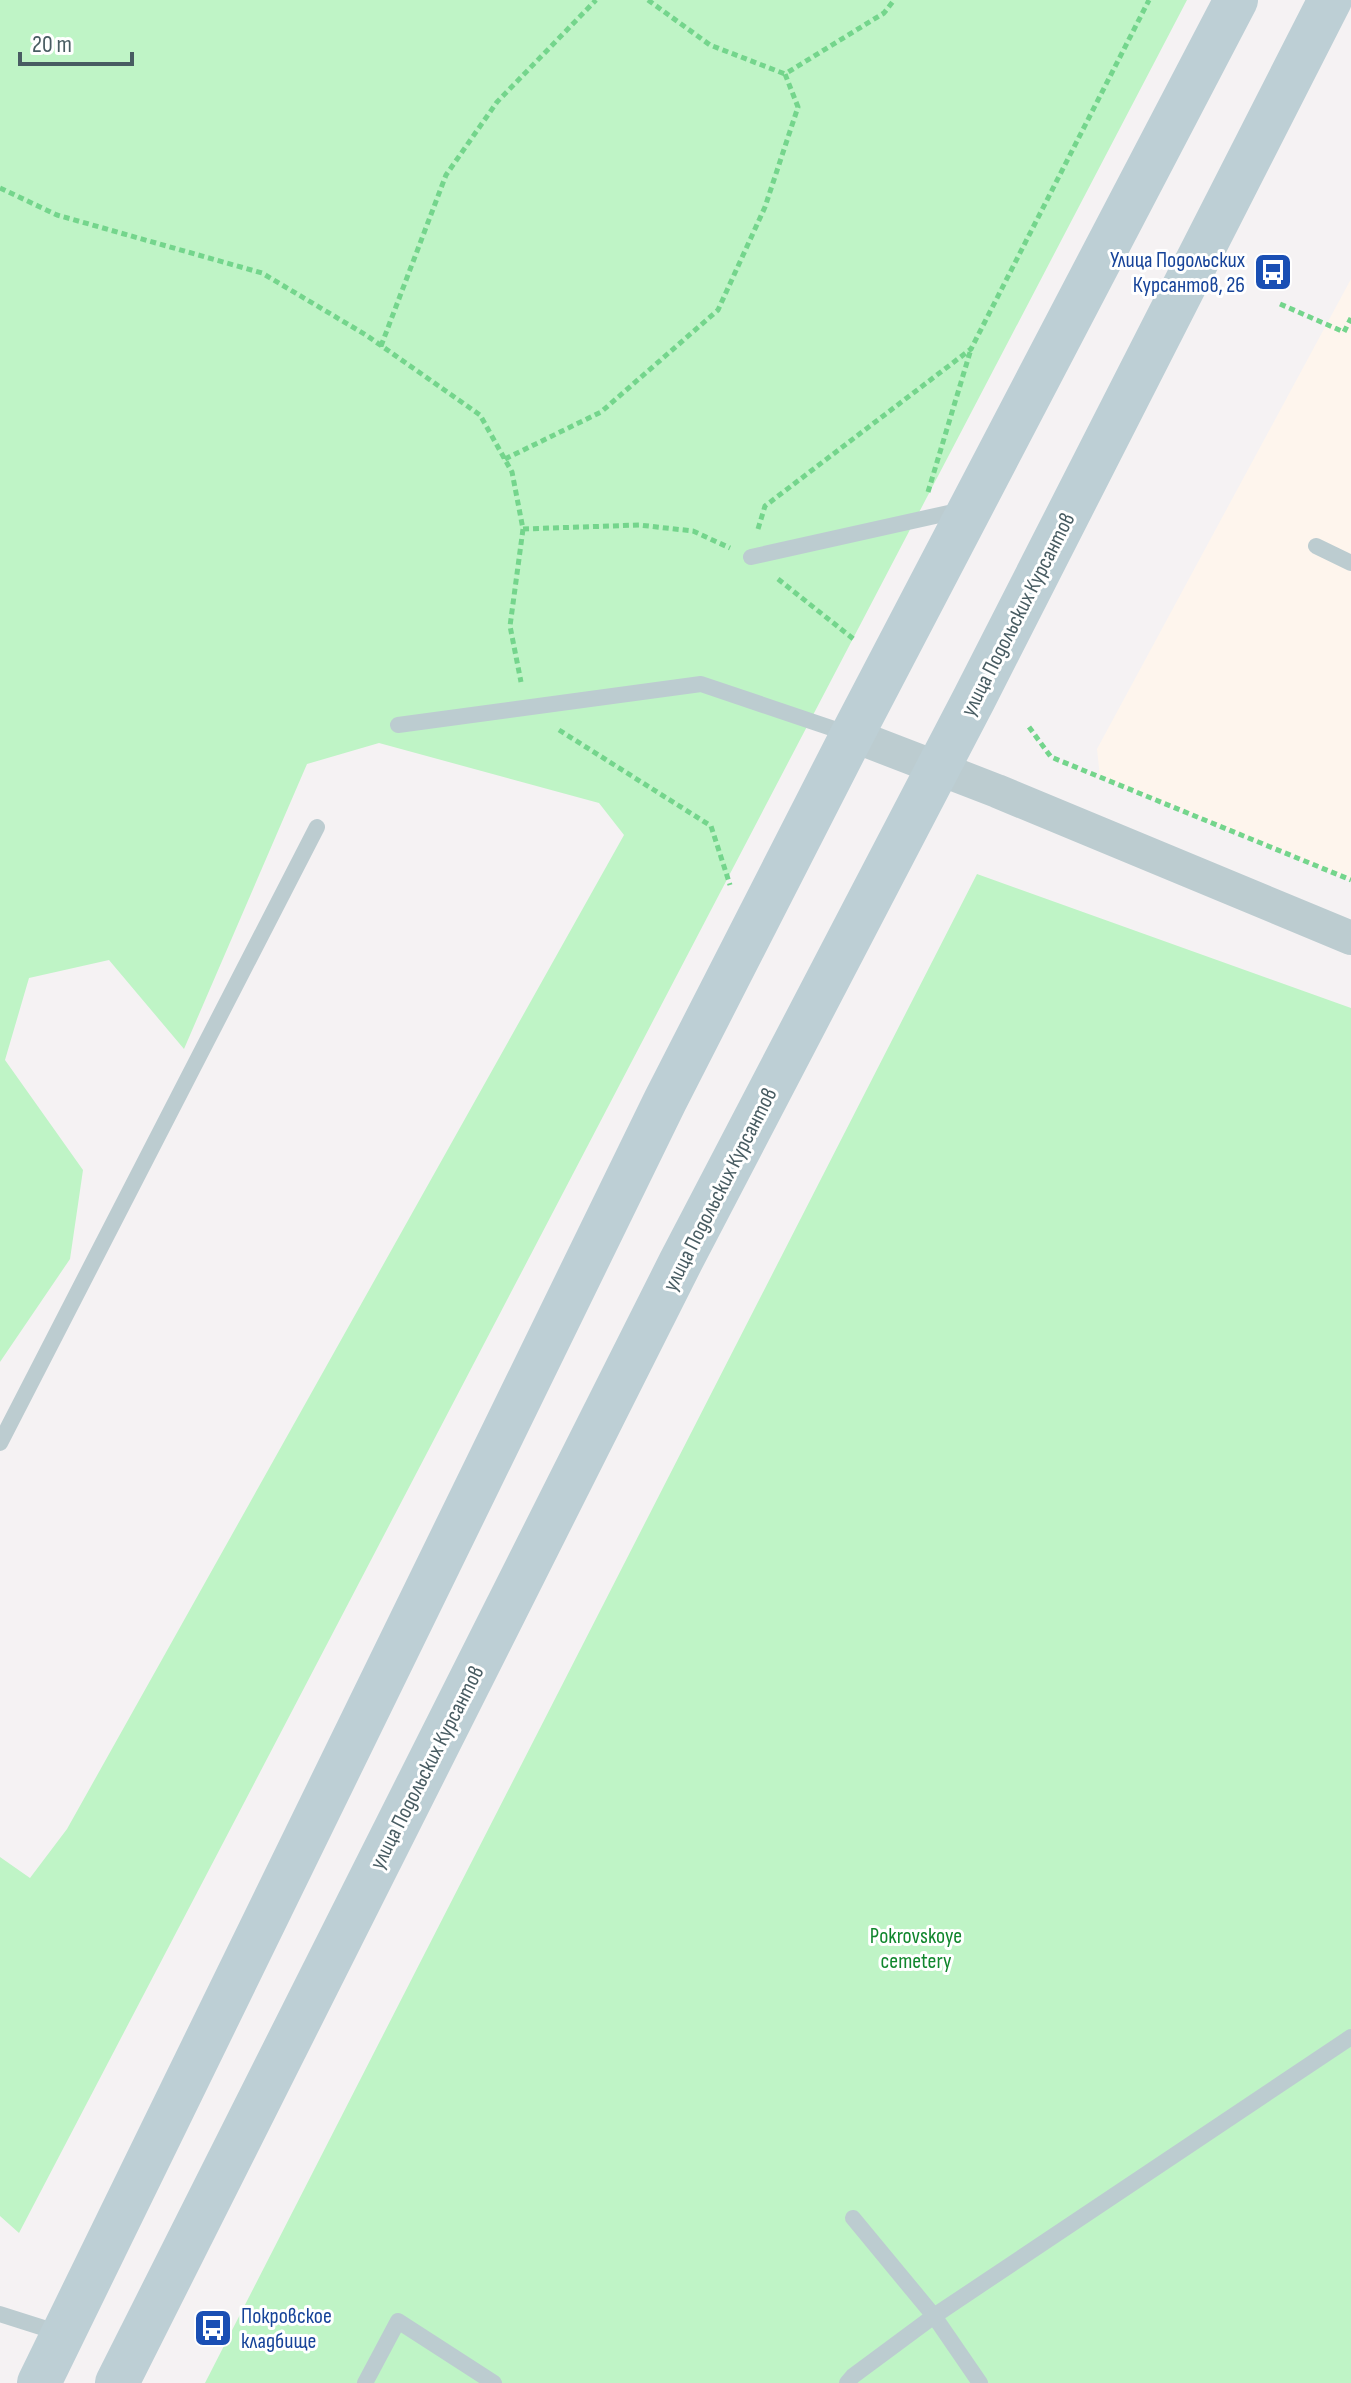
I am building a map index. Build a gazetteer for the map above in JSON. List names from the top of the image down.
{
  "streets": {
    "main road": ["улица Подольских Курсантов"]
  },
  "parks": ["Pokrovskoye cemetery"],
  "places": {
    "bus stop": ["Улица Подольских Курсантов, 26", "Покровское кладбище"]
  },
  "scale_bar": "20 m"
}
